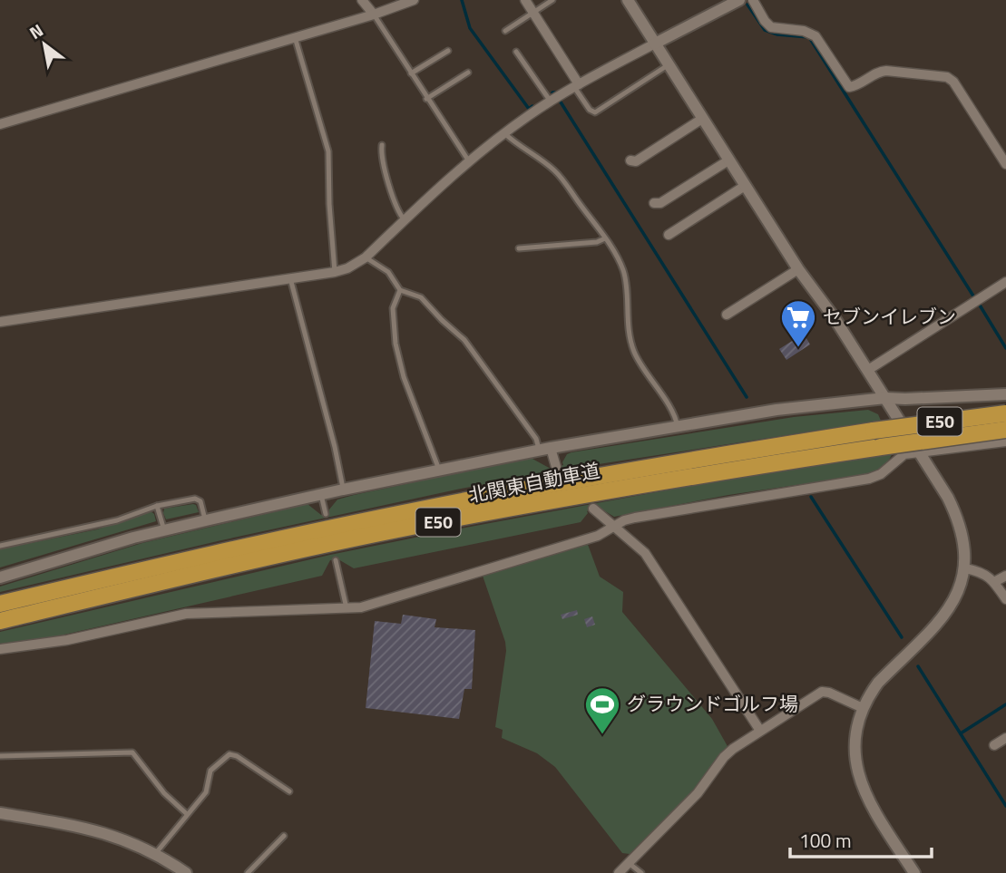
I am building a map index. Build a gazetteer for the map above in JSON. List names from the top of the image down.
{
  "streets": {
    "highway": ["E50", "北関東自動車道"]
  },
  "places": {
    "supermarket": ["セブンイレブン"],
    "sports": ["グラウンドゴルフ場"]
  },
  "scale_bar": "100 m",
  "north": "top left"
}
